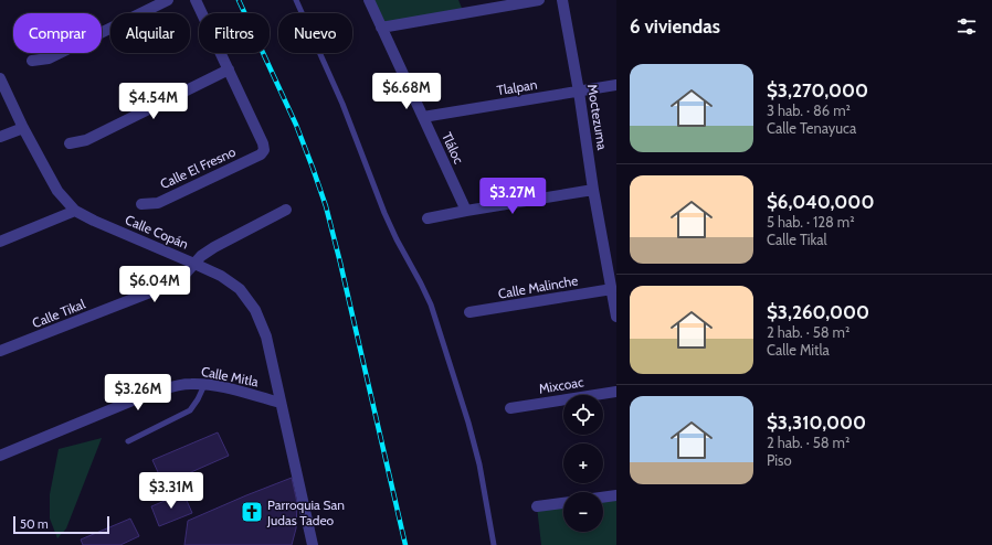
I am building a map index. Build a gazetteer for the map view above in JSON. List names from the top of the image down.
{
  "streets": {
    "street": [
      "Tlalpan",
      "Moctezuma",
      "Tláloc",
      "Calle El Fresno",
      "Calle Copán",
      "Calle Malinche",
      "Calle Tikal",
      "Calle Mitla",
      "Mixcoac"
    ]
  },
  "crossings": [
    ["Tlalpan", "Moctezuma"],
    ["Tlalpan", "Tláloc"],
    ["Moctezuma", "Calle Malinche"],
    ["Calle Copán", "Calle Tikal"],
    ["Calle Copán", "Calle Mitla"]
  ],
  "places": {
    "church": ["Parroquia San Judas Tadeo"]
  },
  "scale_bar": "50 m",
  "page": {
    "heading": "6 viviendas",
    "chip": [
      "Comprar",
      "Alquilar",
      "Filtros",
      "Nuevo"
    ],
    "list": [
      {
        "name": "$3,270,000",
        "note": "3 hab. · 86 m² · Calle Tenayuca"
      },
      {
        "name": "$6,040,000",
        "note": "5 hab. · 128 m² · Calle Tikal"
      },
      {
        "name": "$3,260,000",
        "note": "2 hab. · 58 m² · Calle Mitla"
      },
      {
        "name": "$3,310,000",
        "note": "2 hab. · 58 m² · Piso"
      }
    ],
    "price": [
      "$6.68M",
      "$4.54M",
      "$3.27M",
      "$6.04M",
      "$3.26M",
      "$3.31M"
    ],
    "map_buttons": ["+", "−"],
    "scale": "50 m"
  }
}
